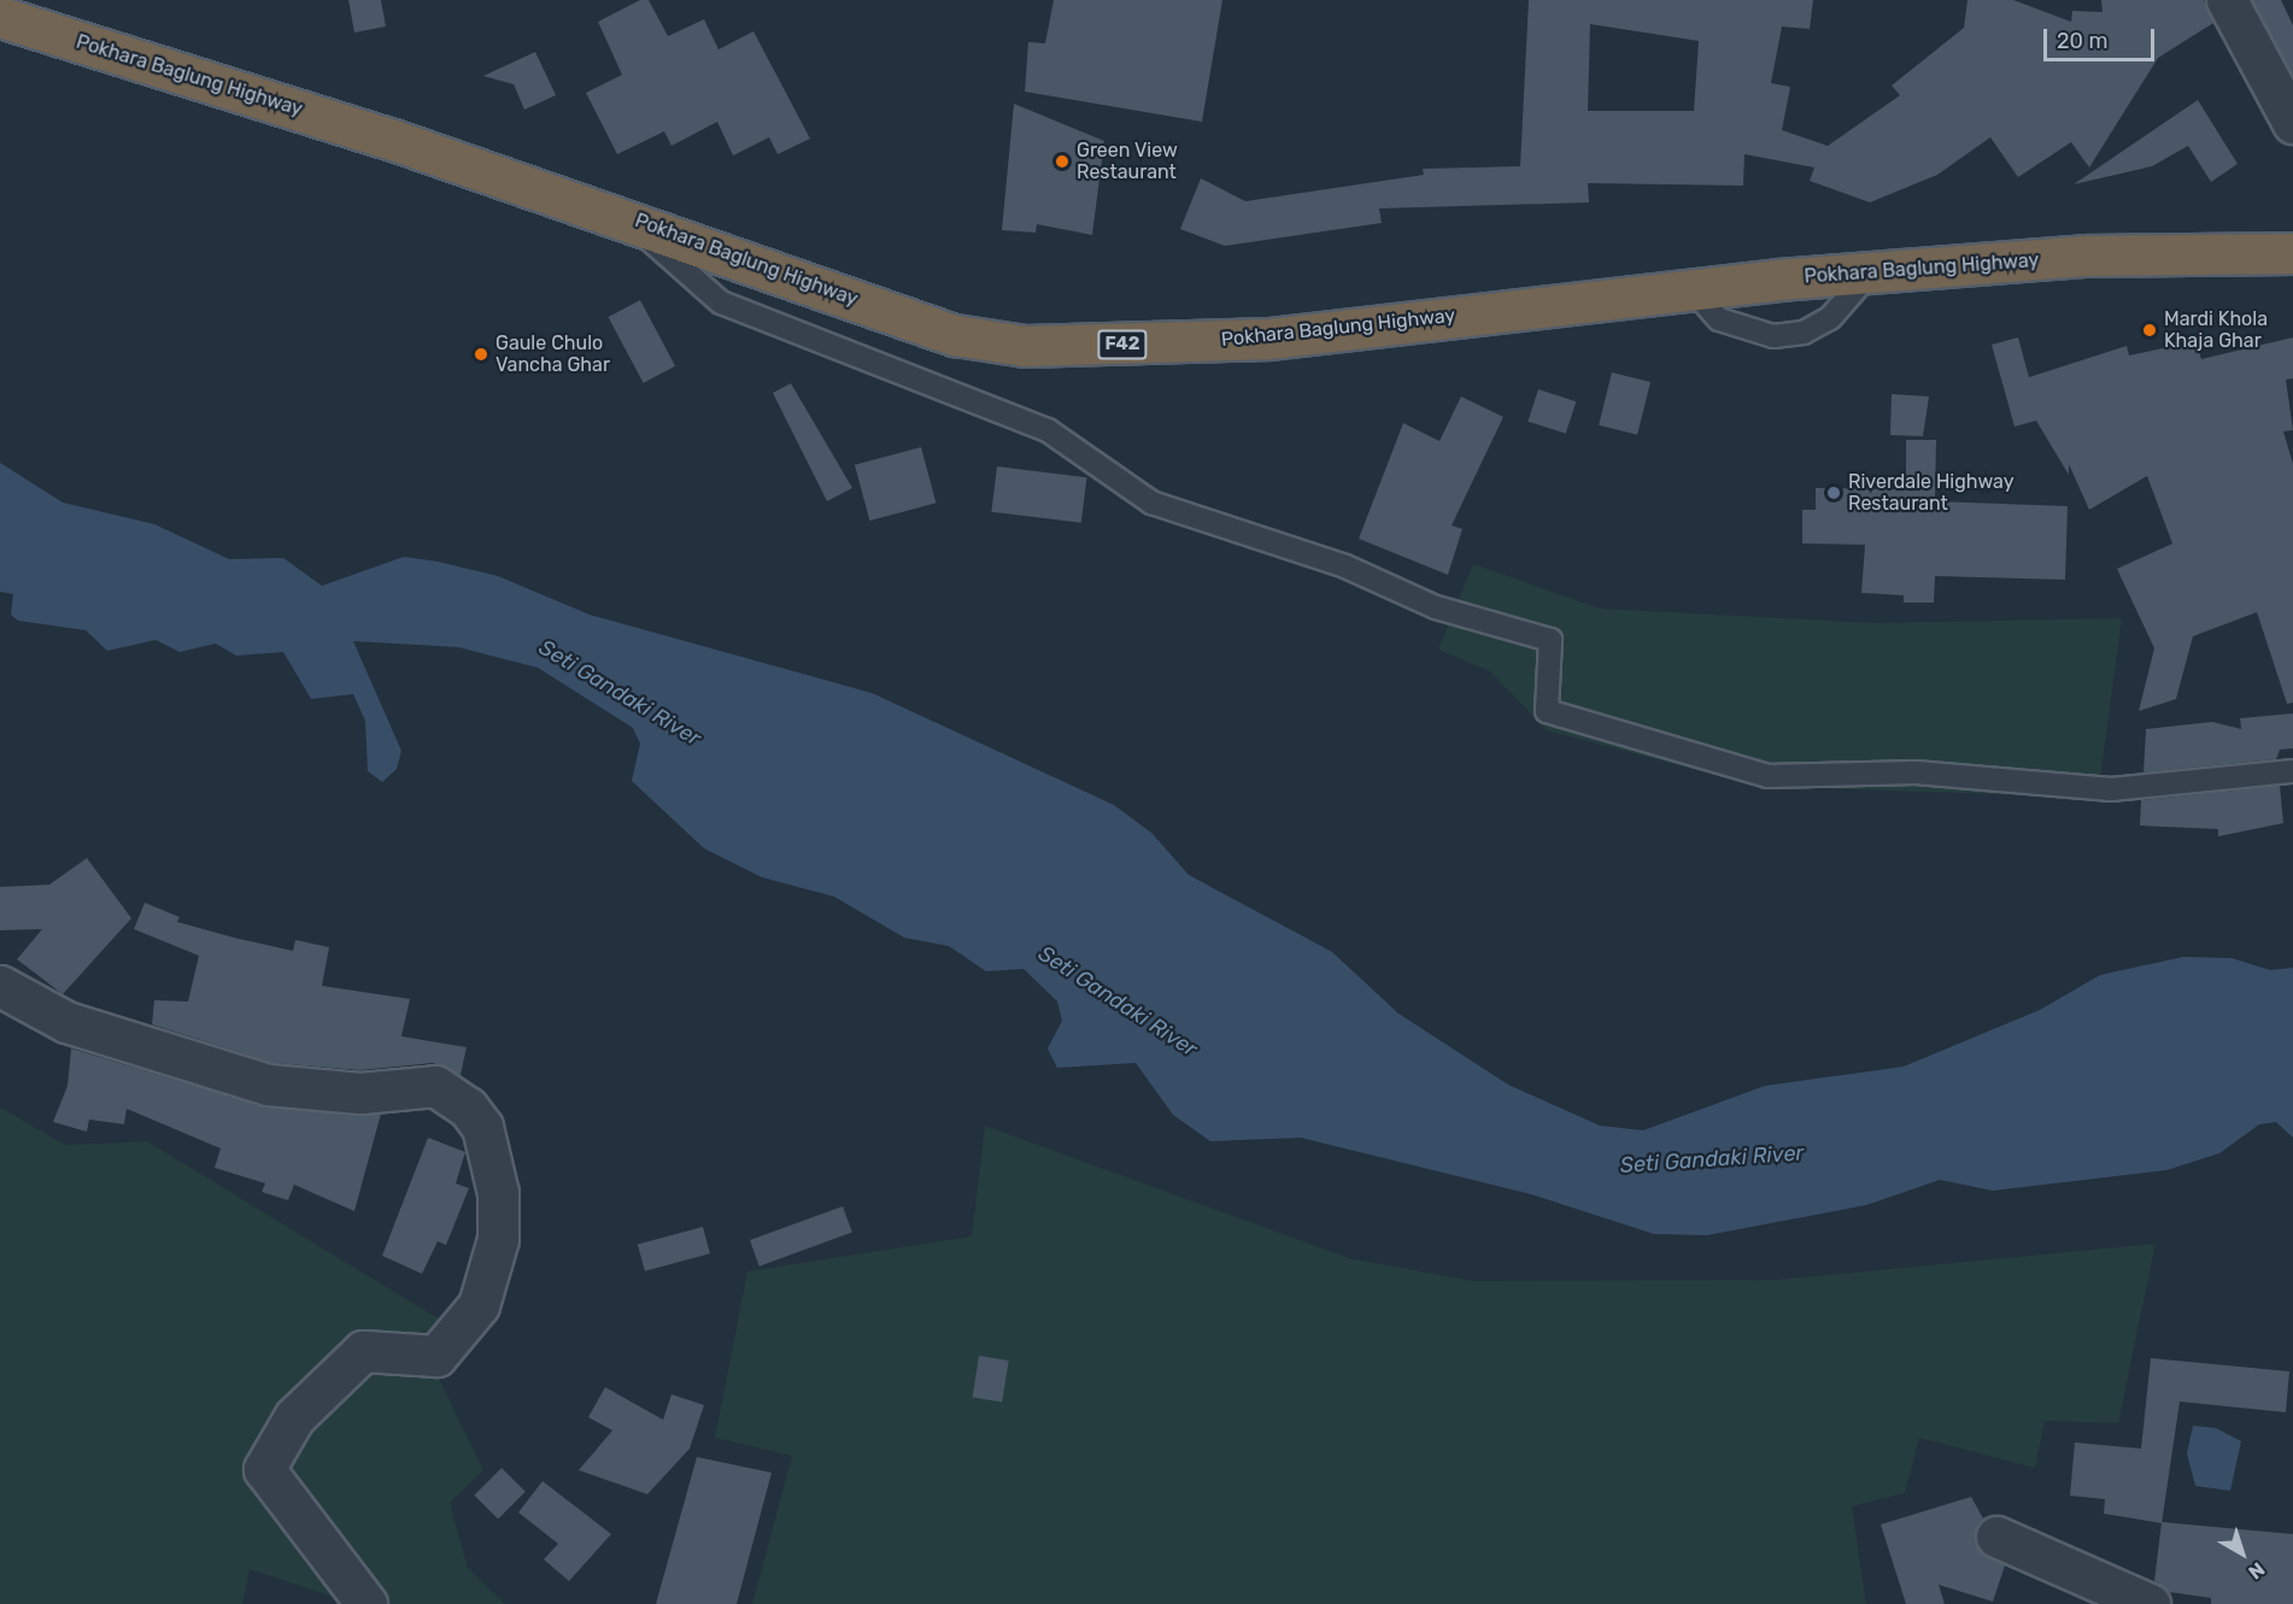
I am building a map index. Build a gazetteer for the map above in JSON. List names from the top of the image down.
{
  "streets": {
    "highway": ["Pokhara Baglung Highway", "F42"]
  },
  "water": ["Seti Gandaki River"],
  "places": [
    "Green View Restaurant",
    "Mardi Khola Khaja Ghar",
    "Gaule Chulo Vancha Ghar",
    "Riverdale Highway Restaurant"
  ],
  "scale_bar": "20 m",
  "north": "bottom right"
}
